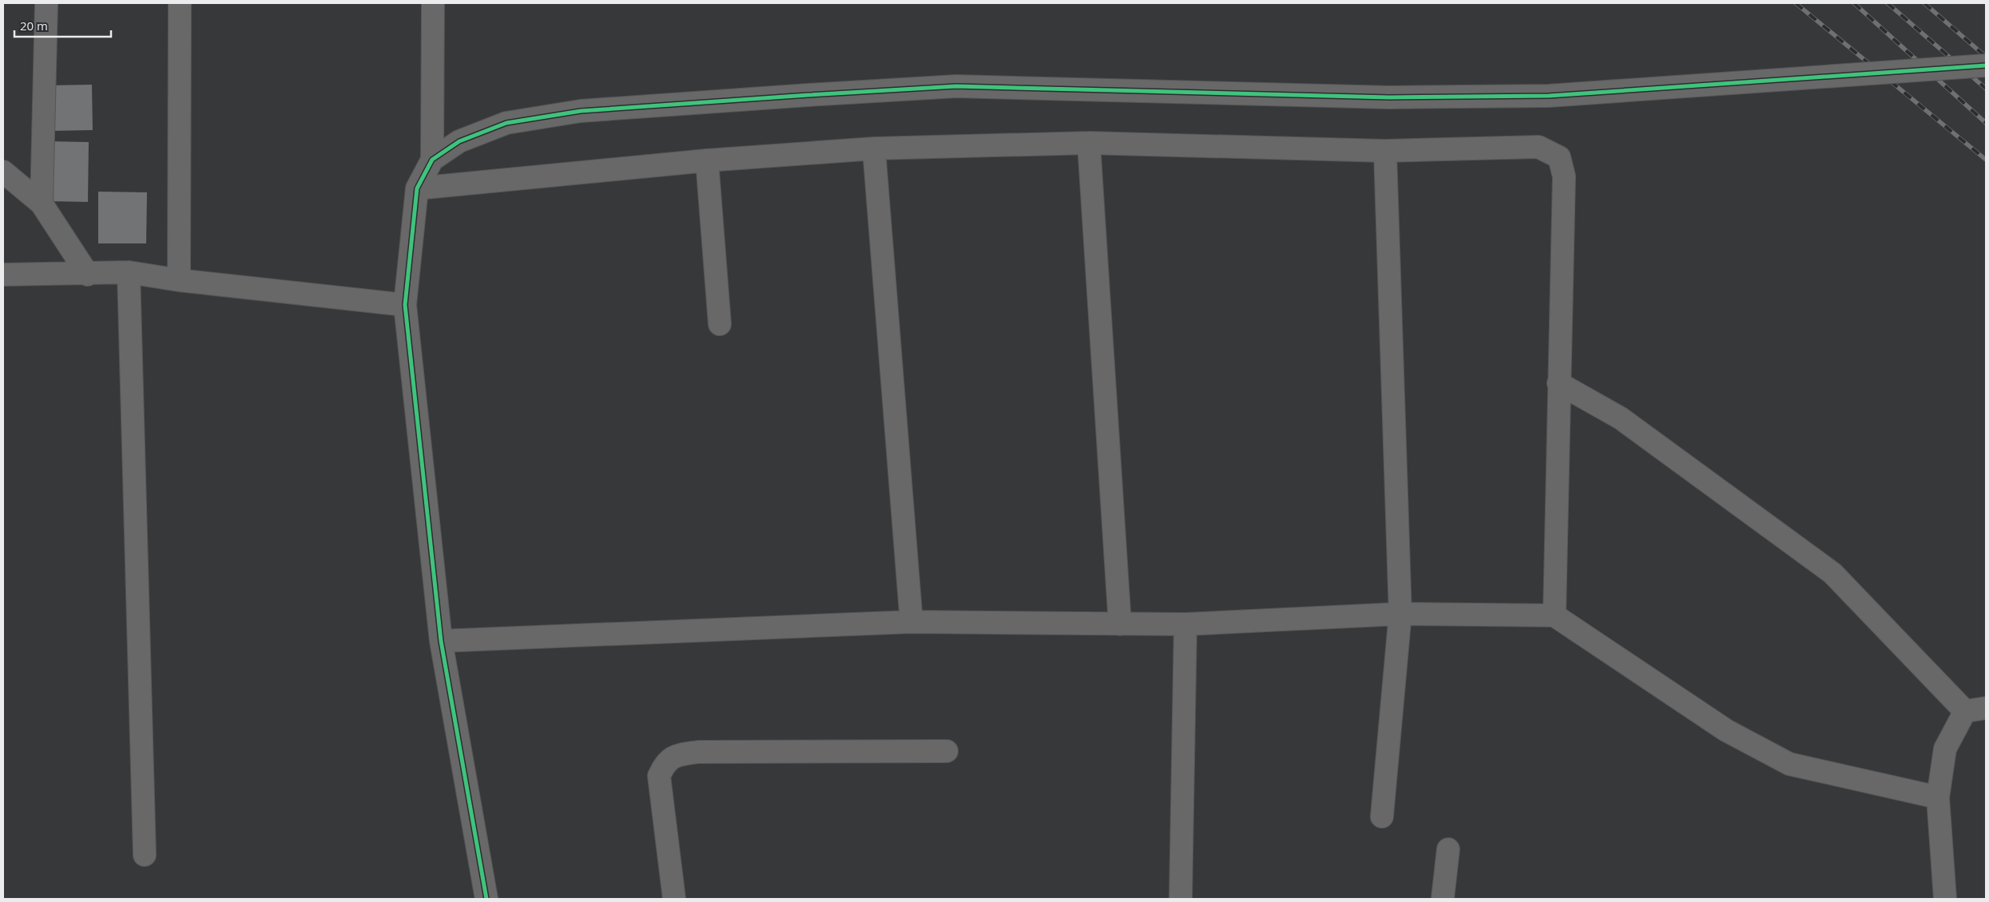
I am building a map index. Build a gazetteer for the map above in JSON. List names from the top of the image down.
{
  "scale_bar": "20 m"
}
